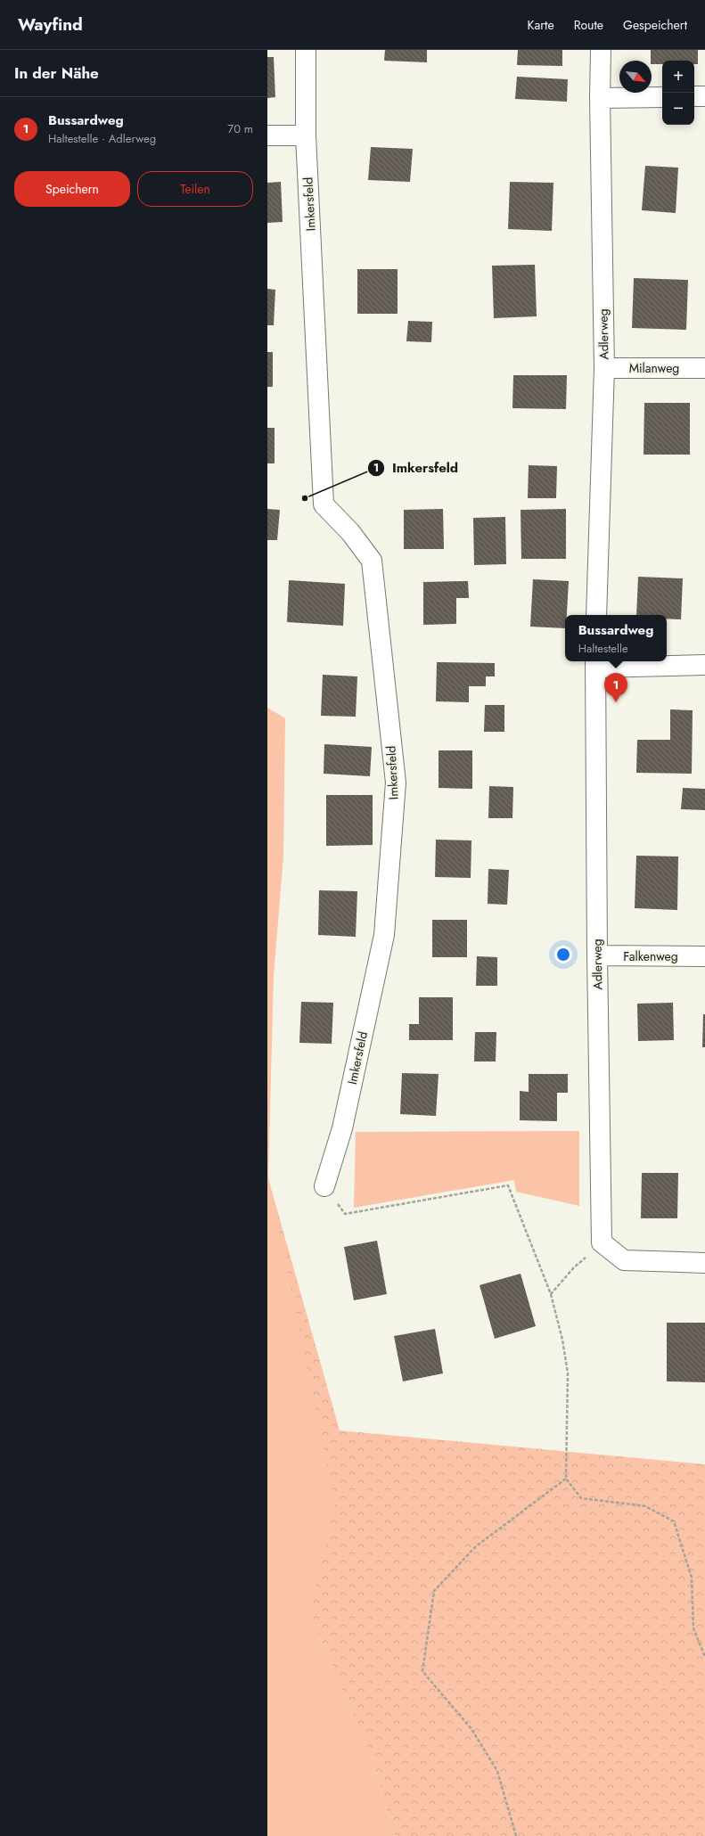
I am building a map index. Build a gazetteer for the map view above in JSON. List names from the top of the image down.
{
  "streets": {
    "street": [
      "Imkersfeld",
      "Adlerweg",
      "Milanweg",
      "Falkenweg"
    ]
  },
  "crossings": [
    ["Adlerweg", "Milanweg"],
    ["Adlerweg", "Falkenweg"]
  ],
  "places": ["Imkersfeld"],
  "north": "bottom right",
  "page": {
    "header": "Wayfind",
    "nav": ["Karte", "Route", "Gespeichert"],
    "heading": "In der Nähe",
    "map_buttons": ["+", "−"],
    "list": [
      {
        "mark": "1",
        "name": "Bussardweg",
        "note": "Haltestelle · Adlerweg",
        "value": "70 m"
      }
    ],
    "buttons": ["Speichern", "Teilen"],
    "popup": ["Bussardweg", "Haltestelle"],
    "pins": "1"
  }
}
